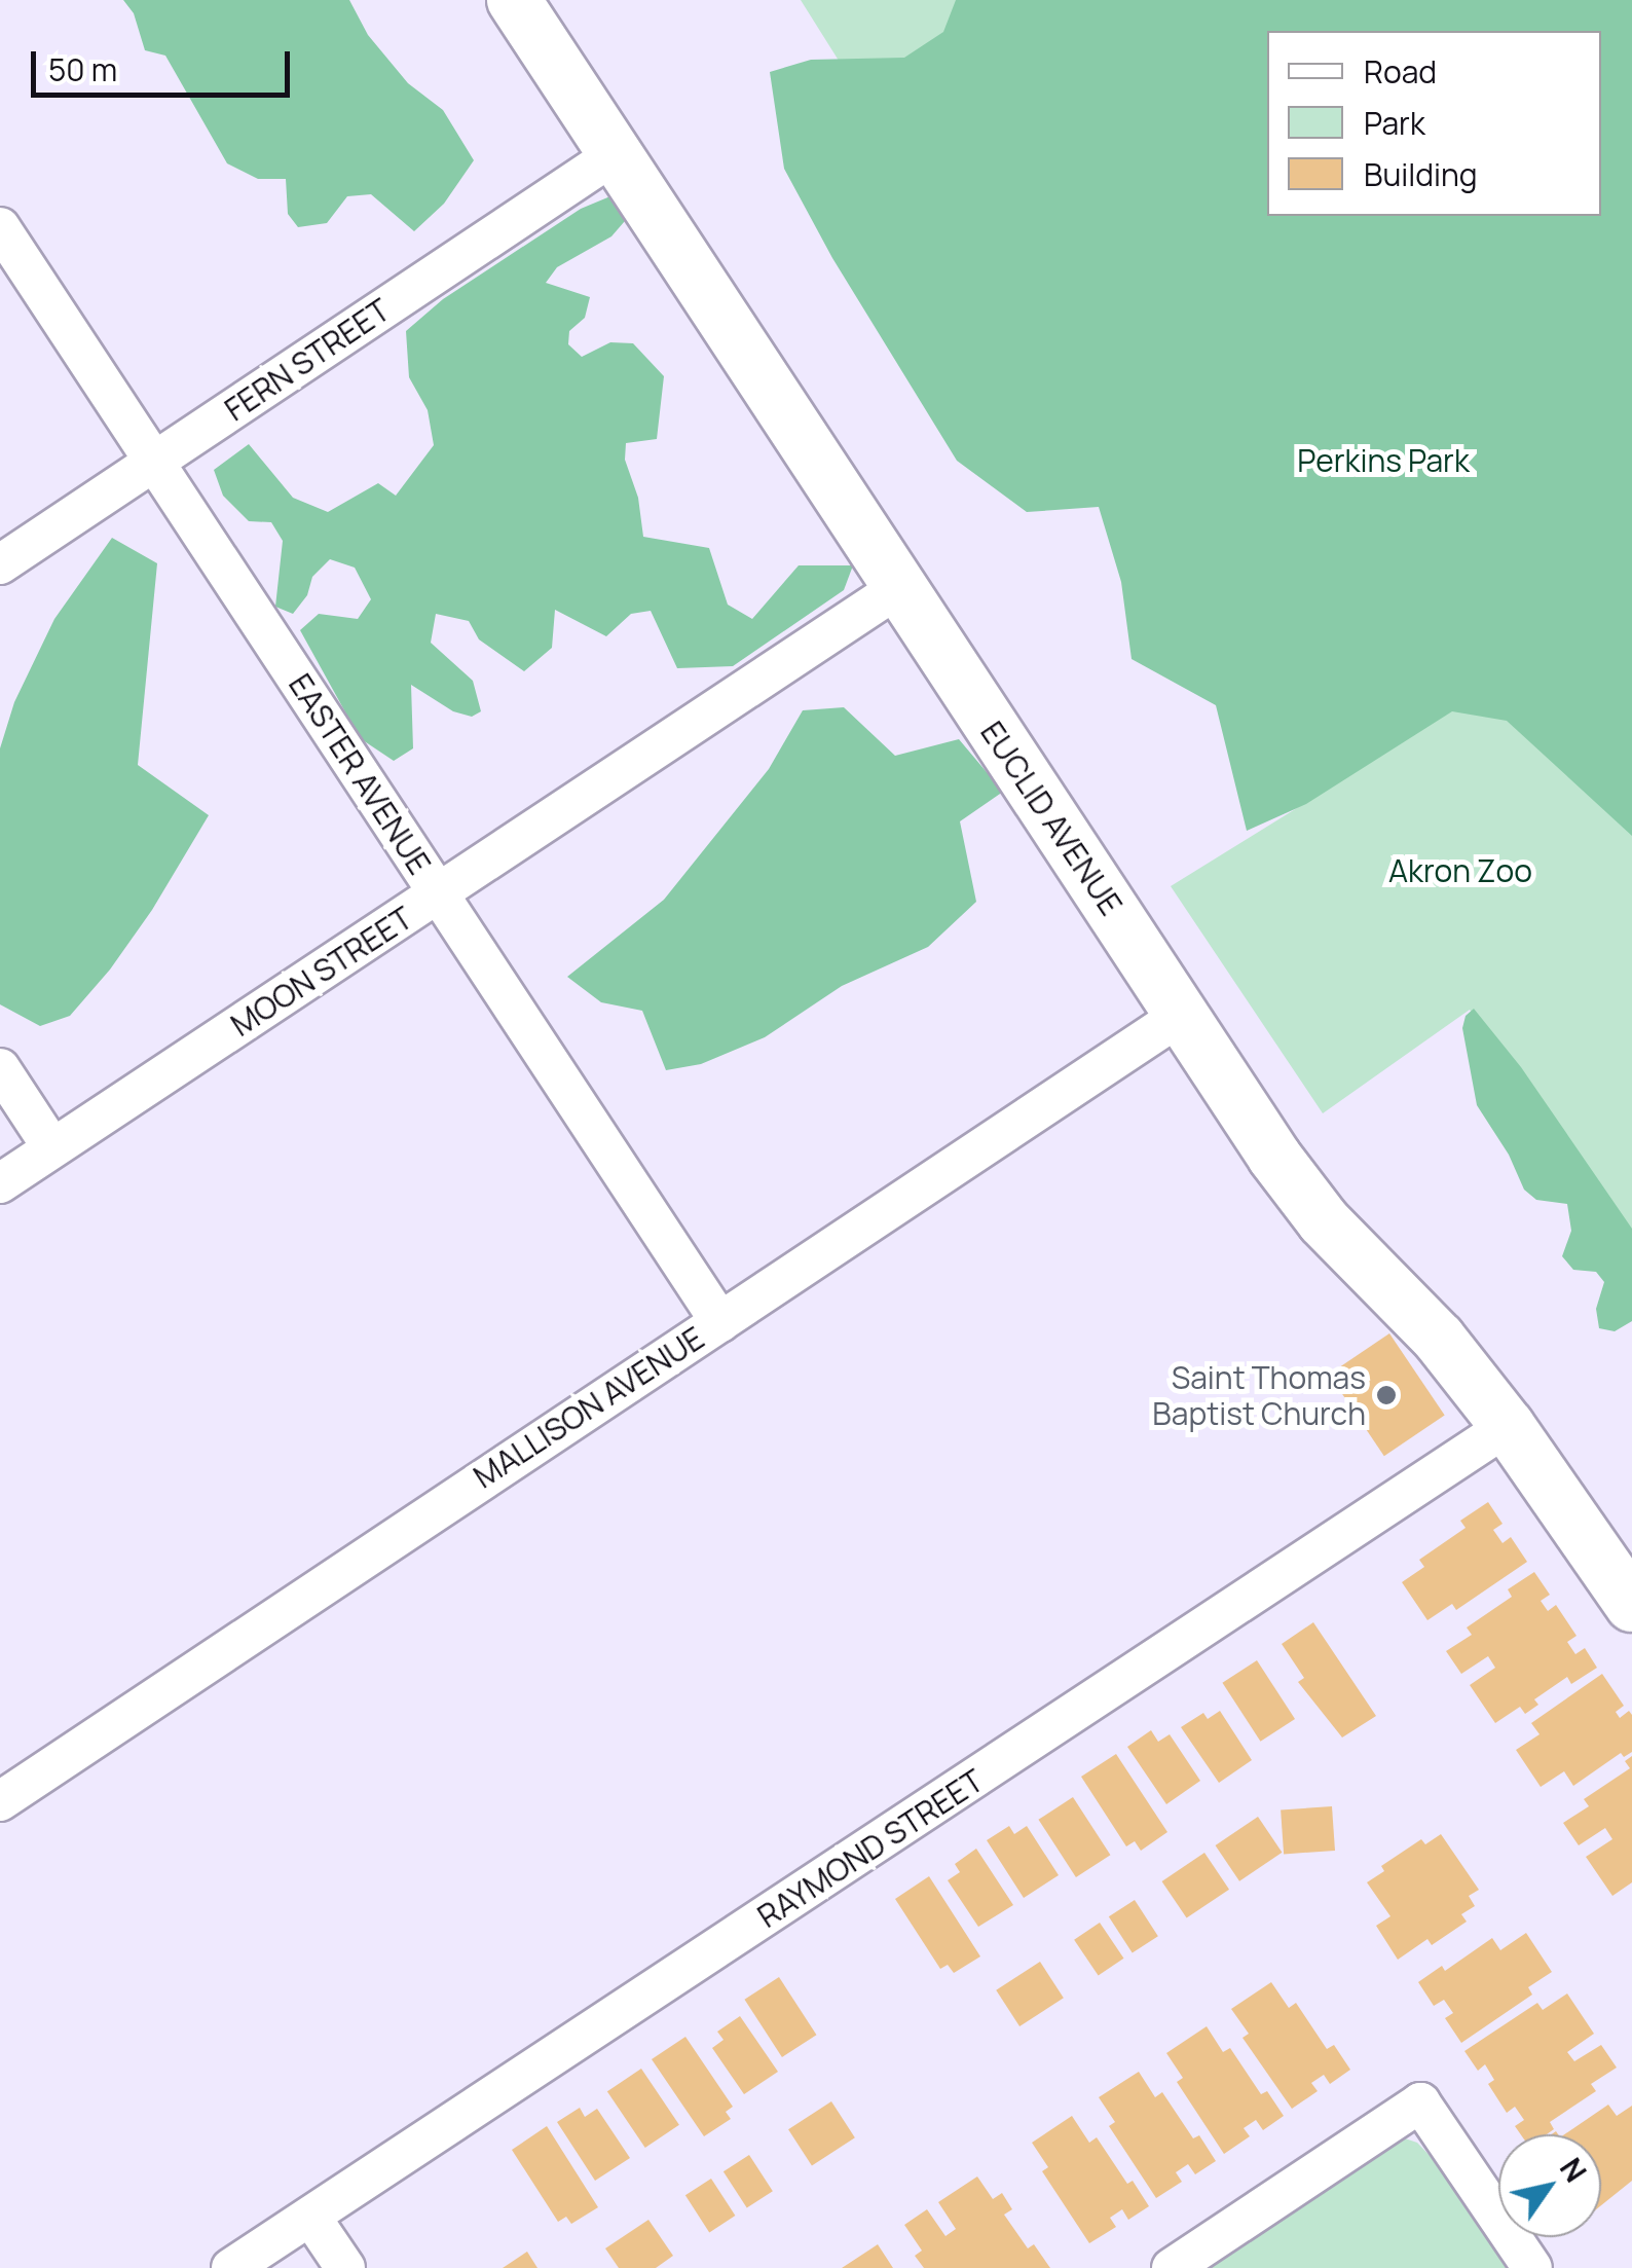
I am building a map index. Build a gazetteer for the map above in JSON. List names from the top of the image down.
{
  "streets": {
    "street": [
      "FERN STREET",
      "EASTER AVENUE",
      "EUCLID AVENUE",
      "MOON STREET",
      "MALLISON AVENUE",
      "RAYMOND STREET"
    ]
  },
  "crossings": [
    ["FERN STREET", "EASTER AVENUE"],
    ["FERN STREET", "EUCLID AVENUE"],
    ["EASTER AVENUE", "MOON STREET"],
    ["EASTER AVENUE", "MALLISON AVENUE"],
    ["EUCLID AVENUE", "MOON STREET"],
    ["EUCLID AVENUE", "MALLISON AVENUE"],
    ["EUCLID AVENUE", "RAYMOND STREET"]
  ],
  "parks": ["Perkins Park", "Akron Zoo"],
  "places": ["Saint Thomas Baptist Church"],
  "legend": ["Road", "Park", "Building"],
  "scale_bar": "50 m",
  "north": "top right"
}
